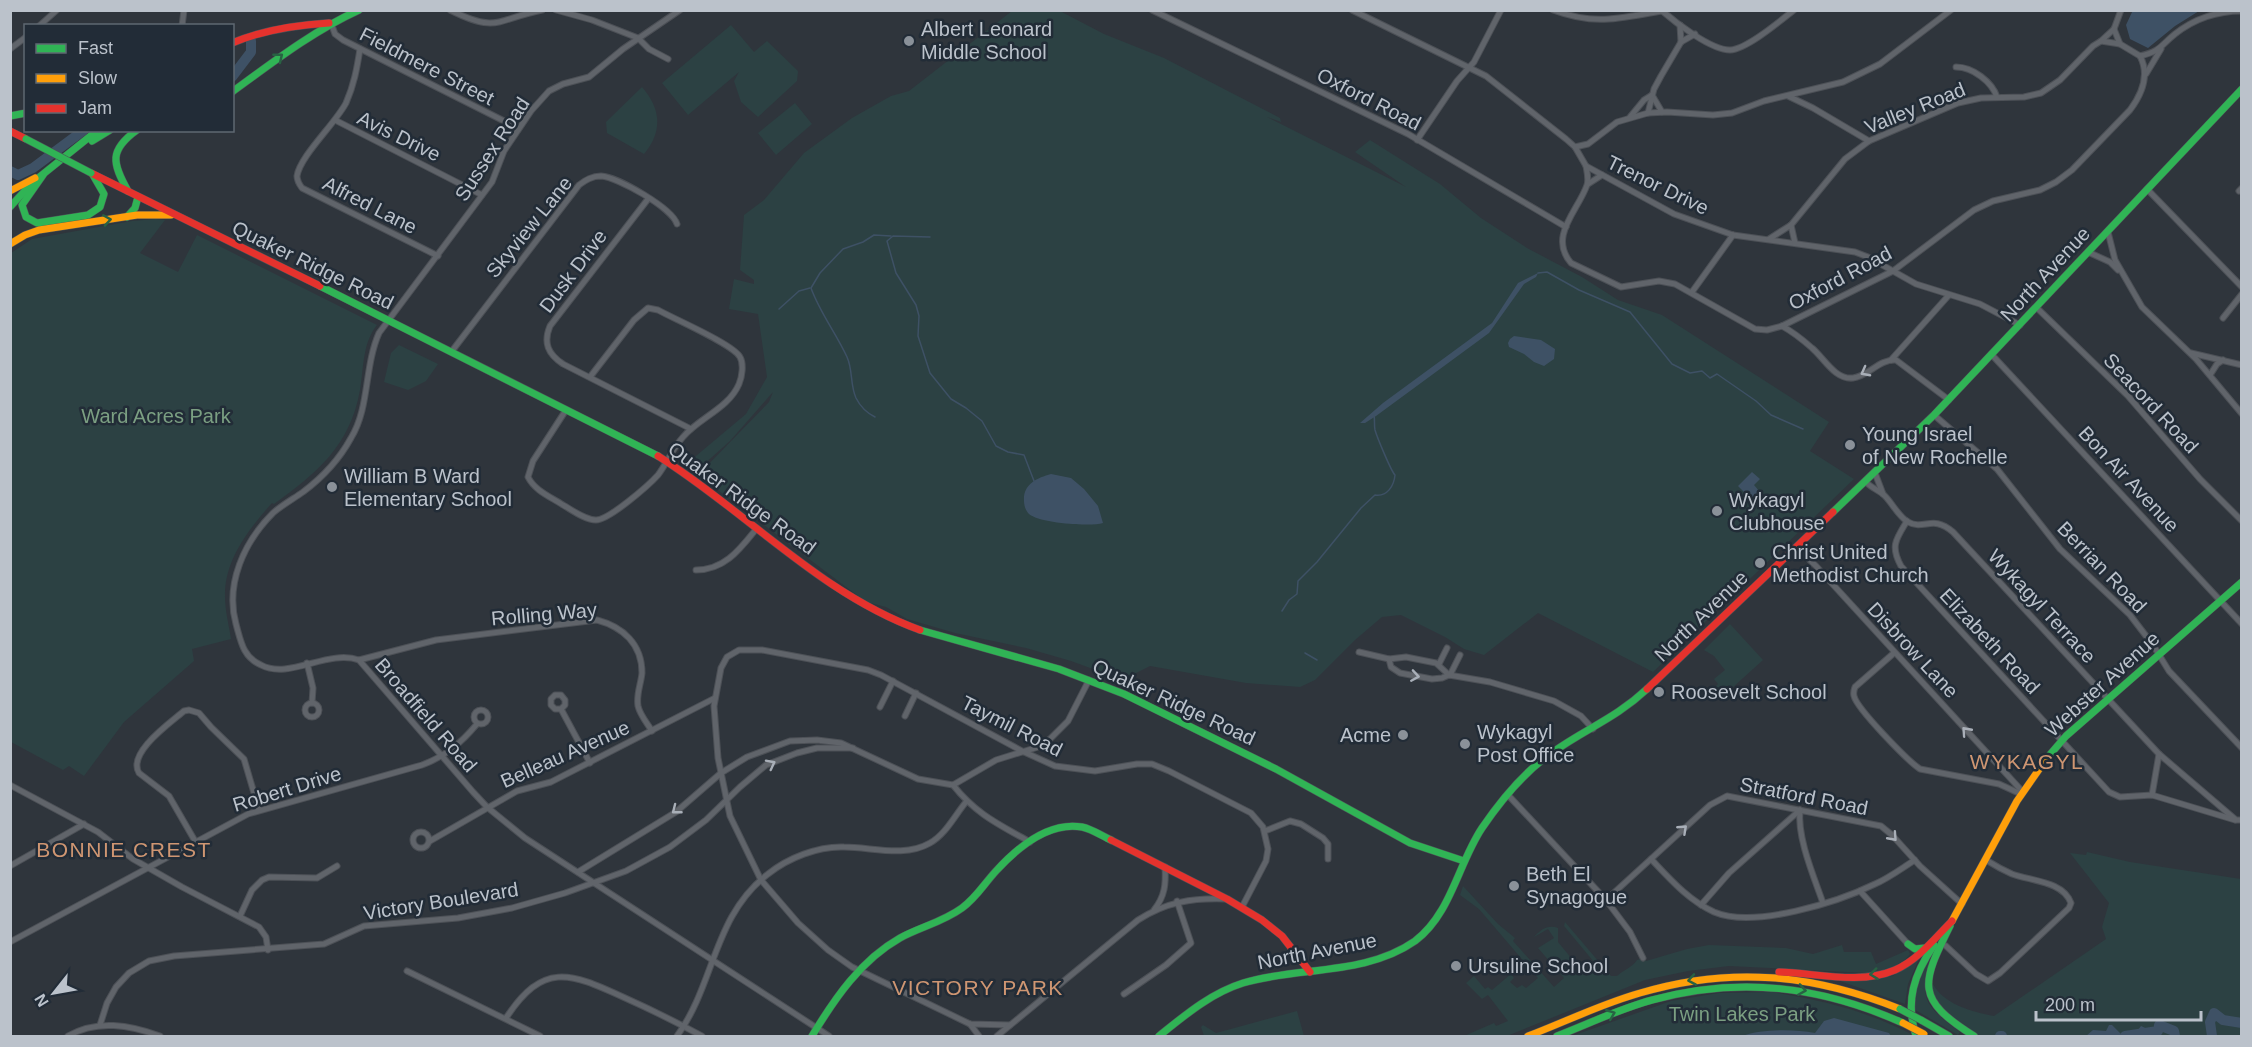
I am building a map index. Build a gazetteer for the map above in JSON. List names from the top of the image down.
{
  "streets": {
    "main road": ["Quaker Ridge Road", "North Avenue", "Webster Avenue"],
    "street": [
      "Fieldmere Street",
      "Oxford Road",
      "Valley Road",
      "Avis Drive",
      "Sussex Road",
      "Trenor Drive",
      "Alfred Lane",
      "Skyview Lane",
      "Dusk Drive",
      "Seacord Road",
      "Bon Air Avenue",
      "Berrian Road",
      "Wykagyl Terrace",
      "Rolling Way",
      "Elizabeth Road",
      "Disbrow Lane",
      "Broadfield Road",
      "Taymil Road",
      "Belleau Avenue",
      "Robert Drive",
      "Stratford Road",
      "Victory Boulevard"
    ]
  },
  "crossings": [
    ["Fieldmere Street", "Sussex Road"],
    ["Fieldmere Street", "Alfred Lane"],
    ["Oxford Road", "Trenor Drive"],
    ["Valley Road", "Trenor Drive"],
    ["Avis Drive", "Sussex Road"],
    ["Avis Drive", "Alfred Lane"],
    ["Sussex Road", "Alfred Lane"],
    ["Sussex Road", "Quaker Ridge Road"],
    ["Sussex Road", "Broadfield Road"],
    ["Trenor Drive", "North Avenue"],
    ["Skyview Lane", "Quaker Ridge Road"],
    ["Skyview Lane", "Dusk Drive"],
    ["Quaker Ridge Road", "North Avenue"],
    ["Quaker Ridge Road", "Broadfield Road"],
    ["North Avenue", "Seacord Road"],
    ["North Avenue", "Bon Air Avenue"],
    ["North Avenue", "Berrian Road"],
    ["North Avenue", "Disbrow Lane"],
    ["Bon Air Avenue", "Webster Avenue"],
    ["Berrian Road", "Webster Avenue"],
    ["Wykagyl Terrace", "Elizabeth Road"],
    ["Wykagyl Terrace", "Webster Avenue"],
    ["Rolling Way", "Broadfield Road"],
    ["Rolling Way", "Belleau Avenue"],
    ["Elizabeth Road", "Webster Avenue"],
    ["Disbrow Lane", "Webster Avenue"],
    ["Webster Avenue", "Stratford Road"],
    ["Broadfield Road", "Belleau Avenue"],
    ["Broadfield Road", "Robert Drive"],
    ["Broadfield Road", "Victory Boulevard"],
    ["Taymil Road", "Belleau Avenue"]
  ],
  "one_way": ["Disbrow Lane", "Stratford Road"],
  "districts": ["WYKAGYL", "BONNIE CREST", "VICTORY PARK"],
  "parks": ["Ward Acres Park", "Twin Lakes Park"],
  "places": [
    "Albert Leonard Middle School",
    "Young Israel of New Rochelle",
    "William B Ward Elementary School",
    "Wykagyl Clubhouse",
    "Christ United Methodist Church",
    "Roosevelt School",
    "Acme",
    "Wykagyl Post Office",
    "Beth El Synagogue",
    "Ursuline School"
  ],
  "legend": ["Fast", "Slow", "Jam"],
  "scale_bar": "200 m",
  "north": "bottom left"
}
